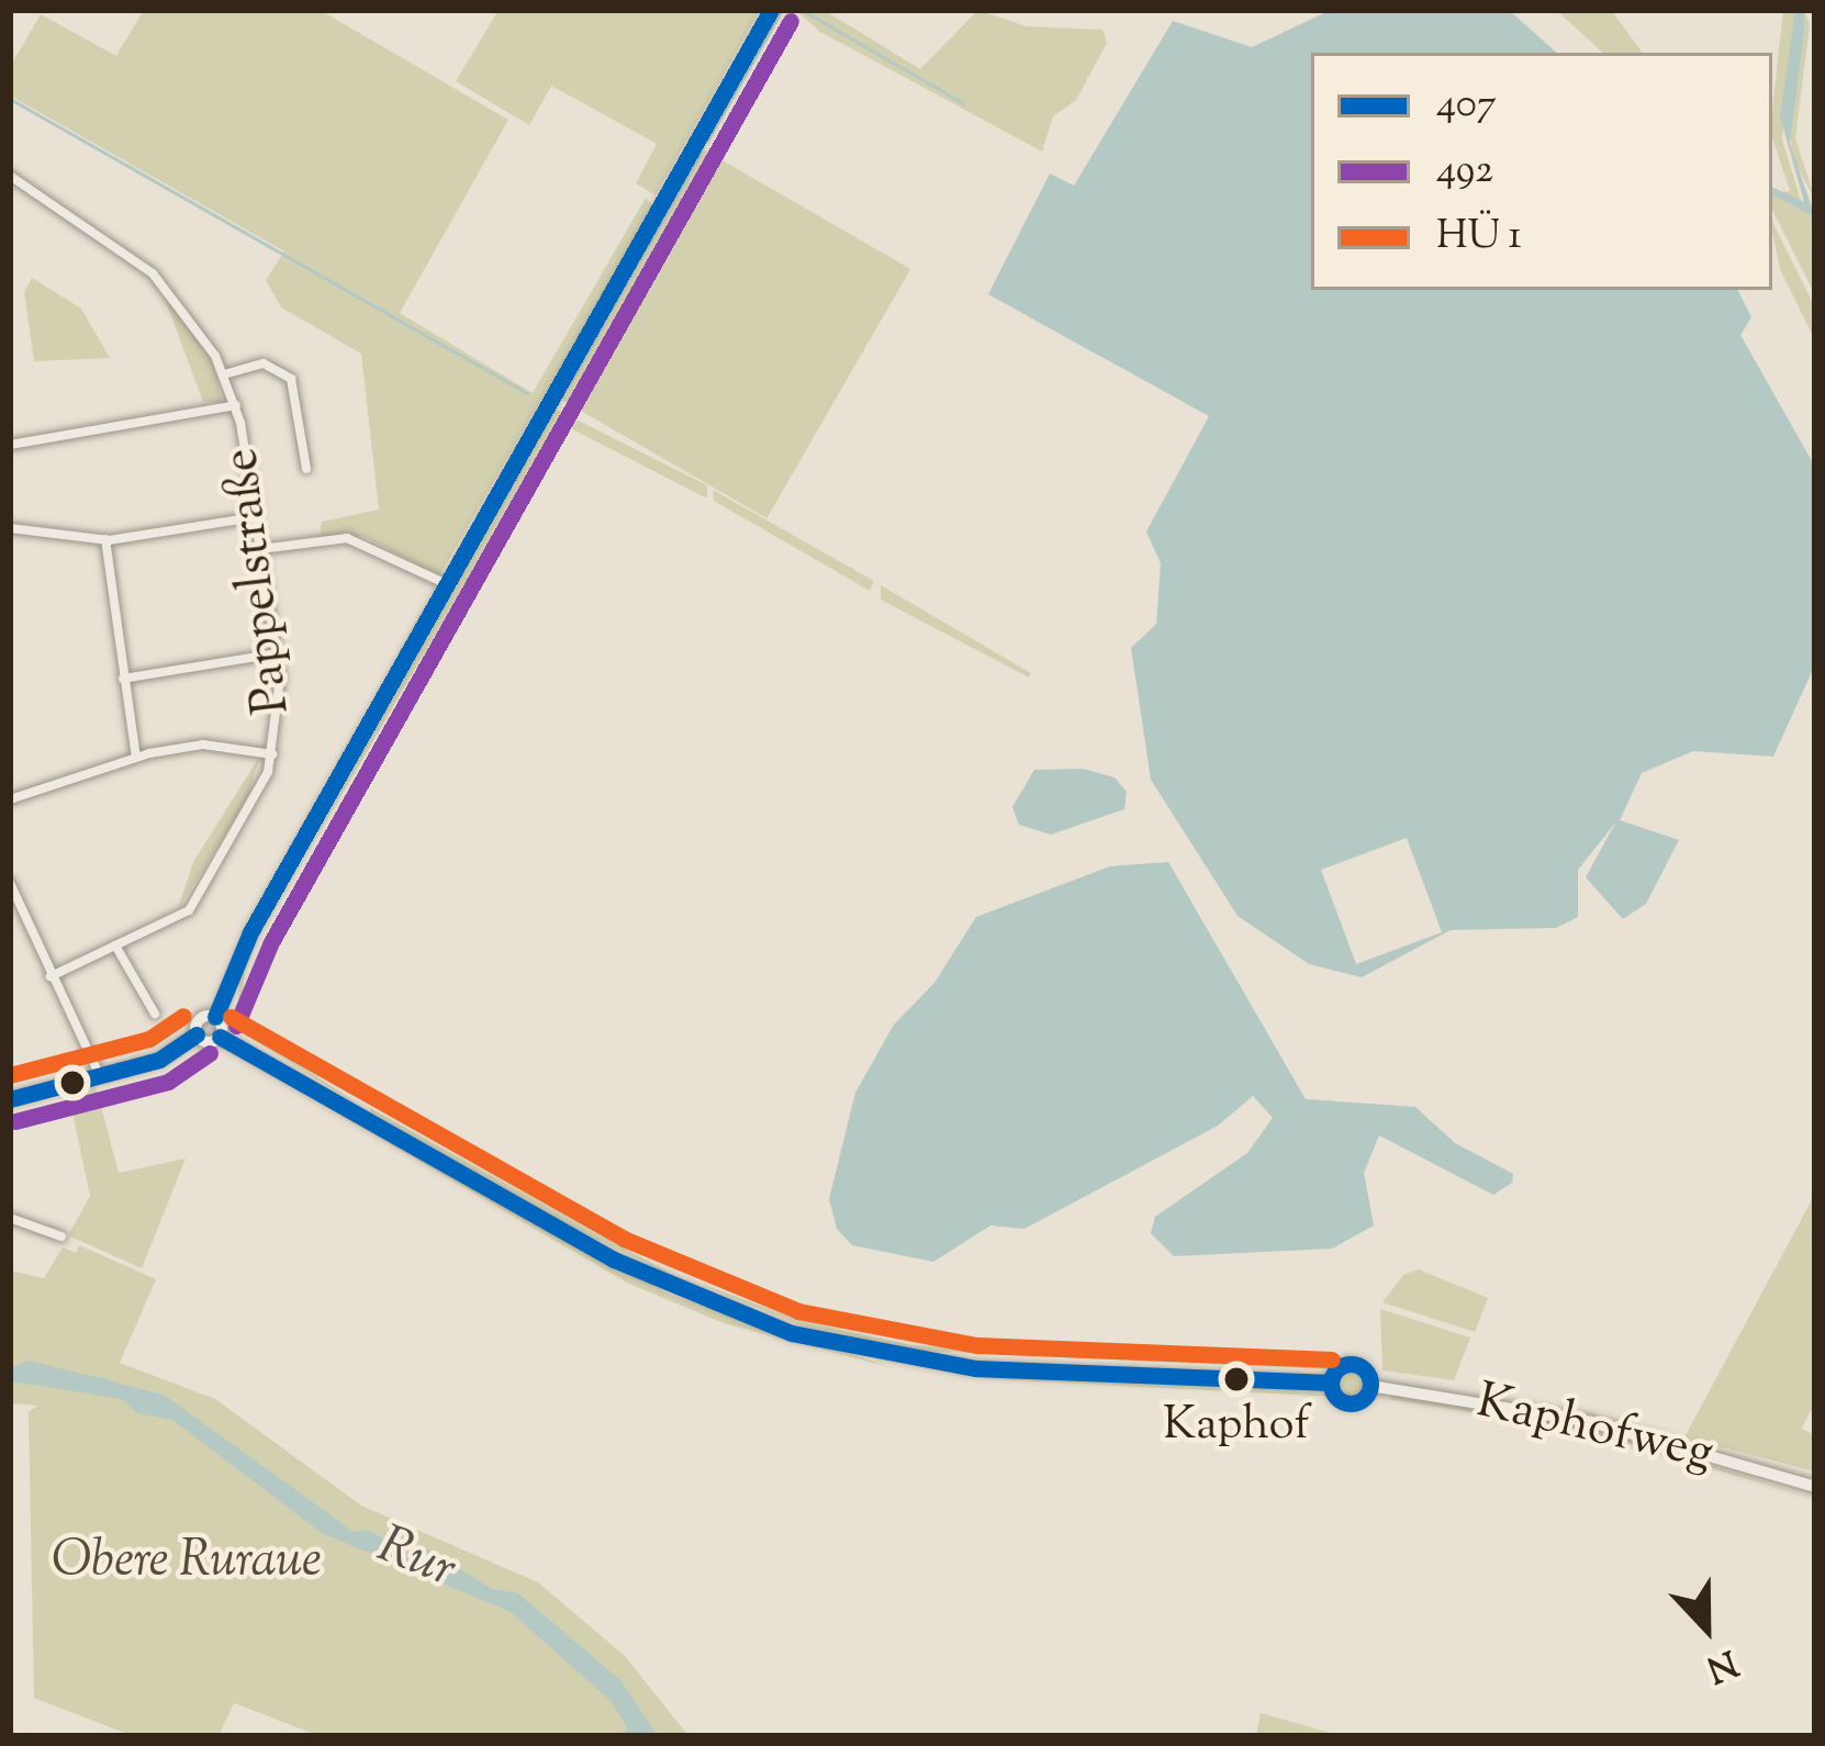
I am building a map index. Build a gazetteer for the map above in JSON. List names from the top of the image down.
{
  "streets": {
    "main road": ["Kaphofweg"],
    "street": ["Pappelstraße"]
  },
  "water": ["Rur"],
  "parks": ["Obere Ruraue"],
  "places": ["Kaphof"],
  "lines": ["transit line 407", "transit line 492"],
  "legend": ["407", "492", "HÜ 1"],
  "north": "bottom"
}
